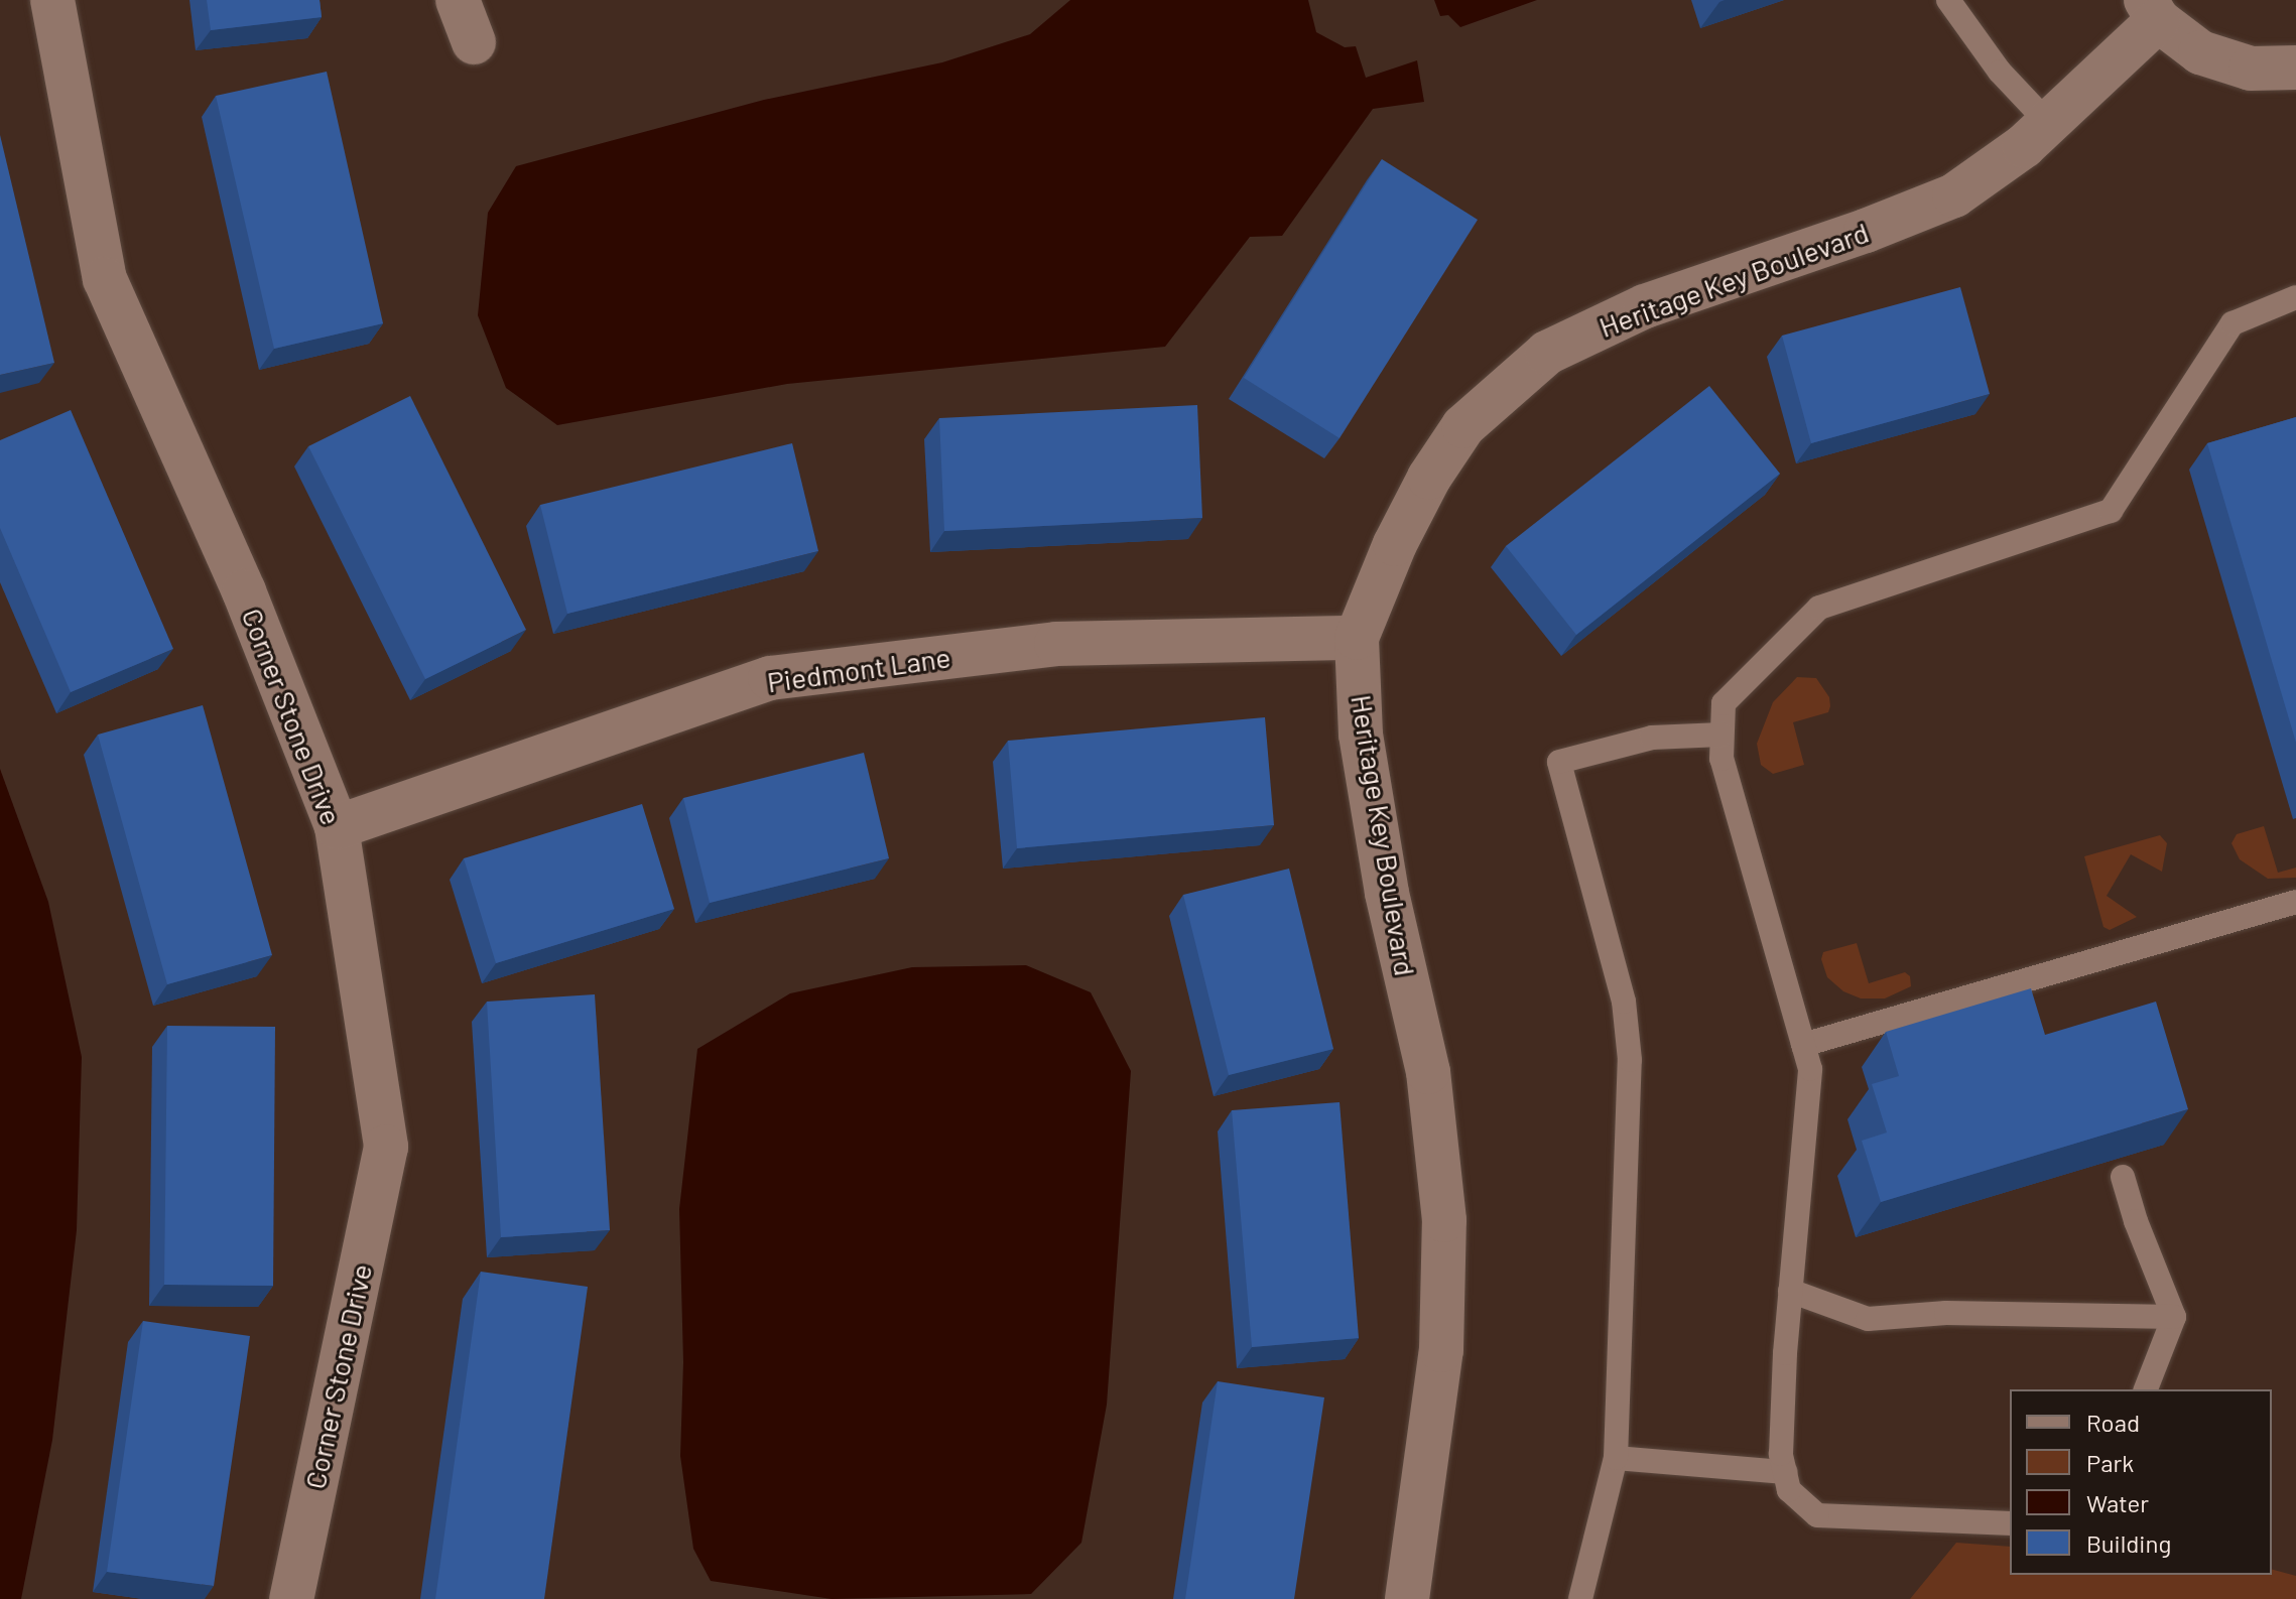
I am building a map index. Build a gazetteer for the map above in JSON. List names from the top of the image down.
{
  "streets": {
    "street": ["Heritage Key Boulevard", "Piedmont Lane", "Corner Stone Drive"]
  },
  "crossings": [
    ["Heritage Key Boulevard", "Piedmont Lane"],
    ["Piedmont Lane", "Corner Stone Drive"]
  ],
  "legend": [
    "Road",
    "Park",
    "Water",
    "Building"
  ]
}
